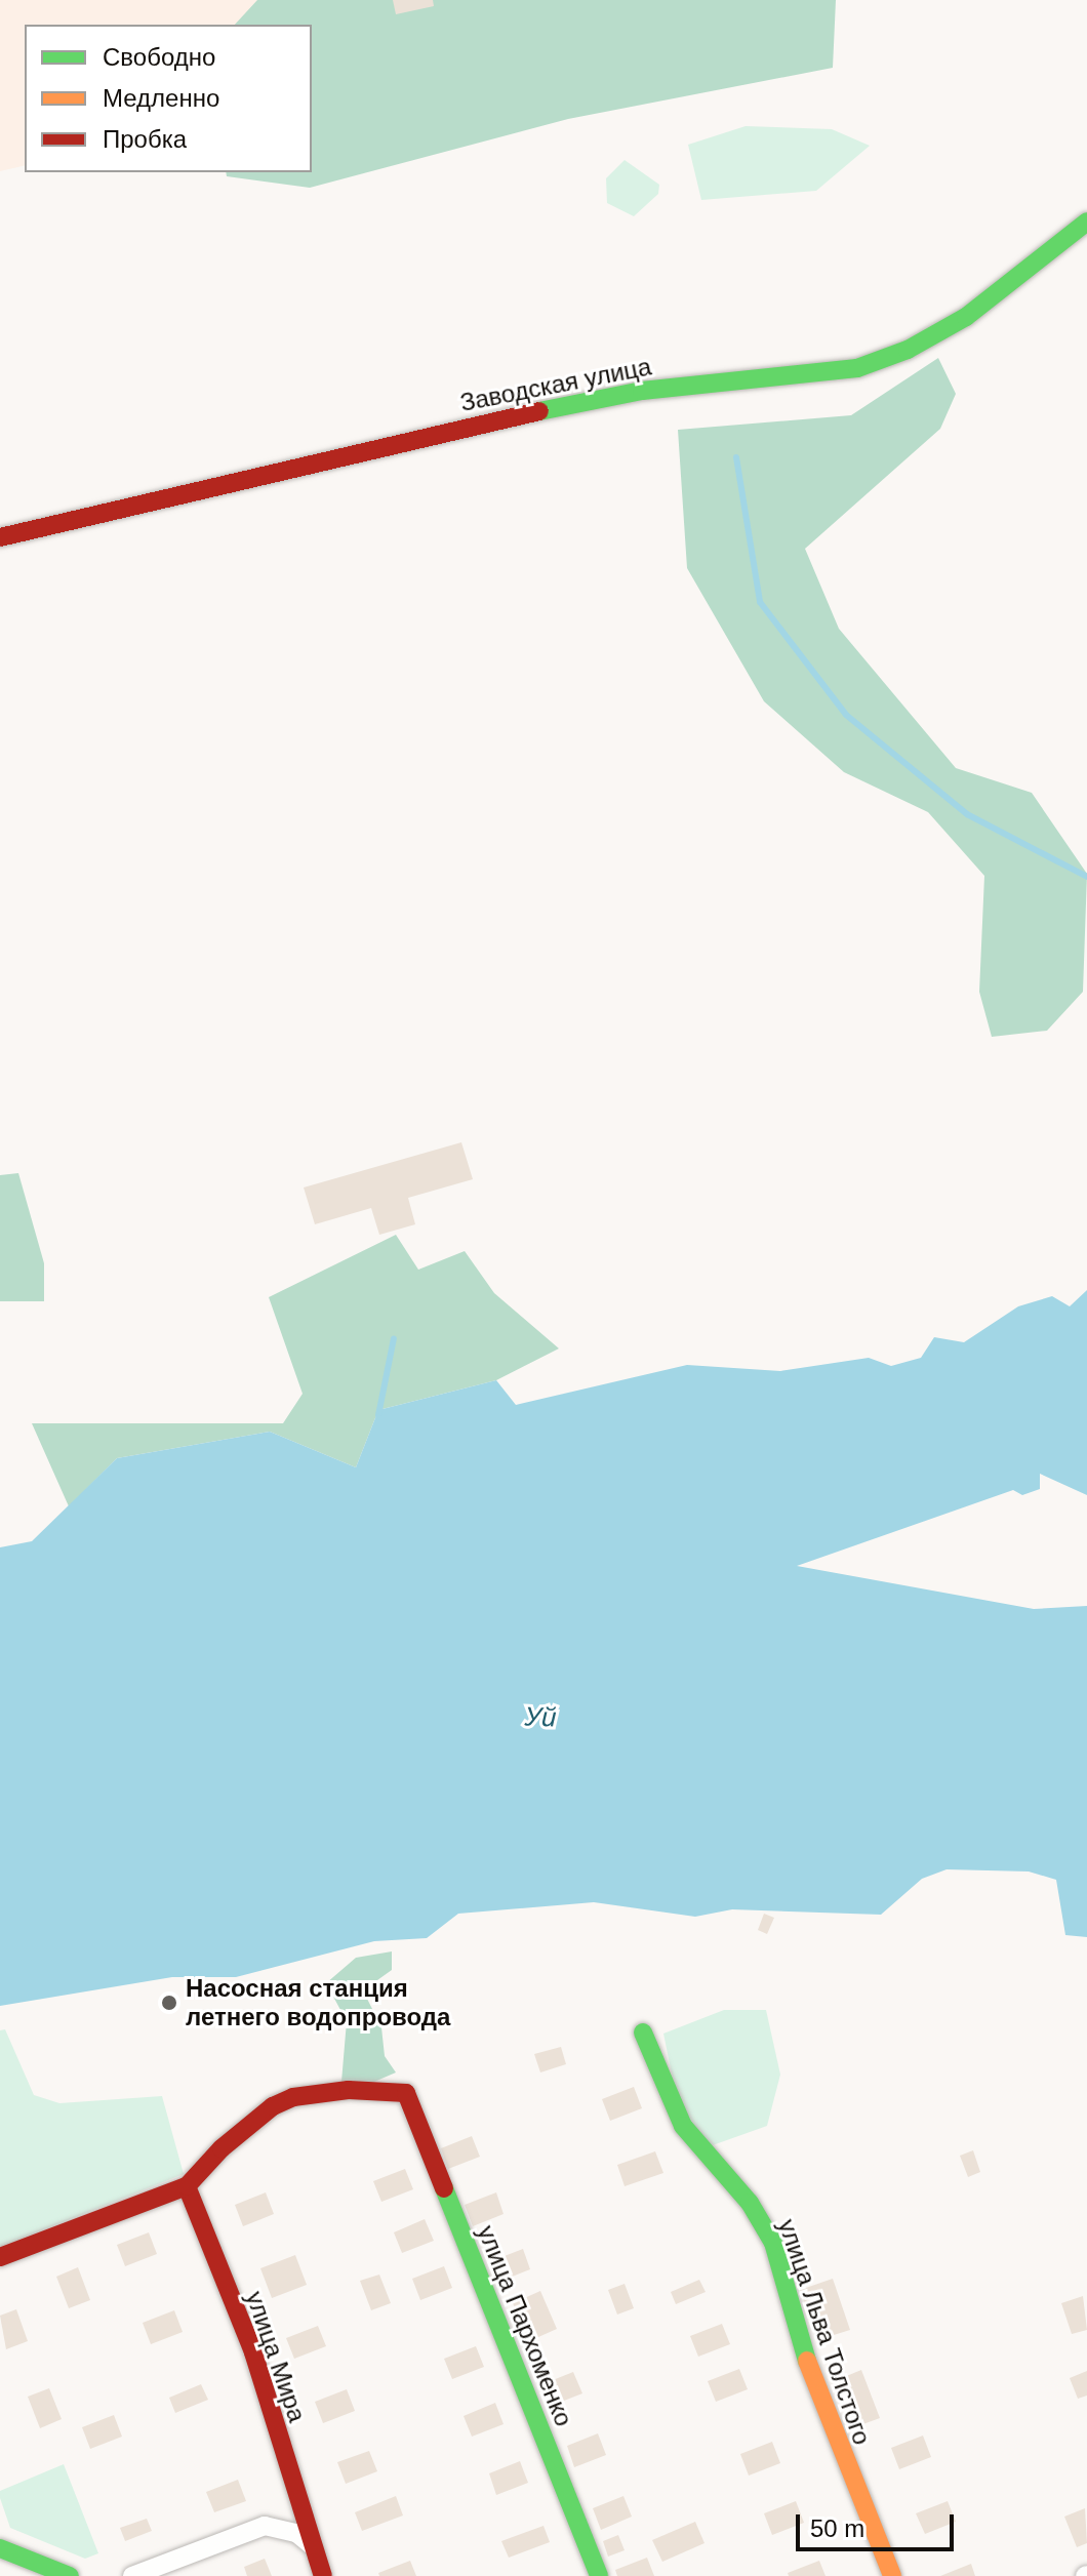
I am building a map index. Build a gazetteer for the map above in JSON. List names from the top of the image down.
{
  "streets": {
    "street": [
      "Заводская улица",
      "улица Пархоменко",
      "улица Льва Толстого",
      "улица Мира"
    ]
  },
  "crossings": [
    ["улица Пархоменко", "улица Мира"]
  ],
  "water": ["Уй"],
  "places": ["Насосная станция летнего водопровода"],
  "legend": ["Свободно", "Медленно", "Пробка"],
  "scale_bar": "50 m"
}
